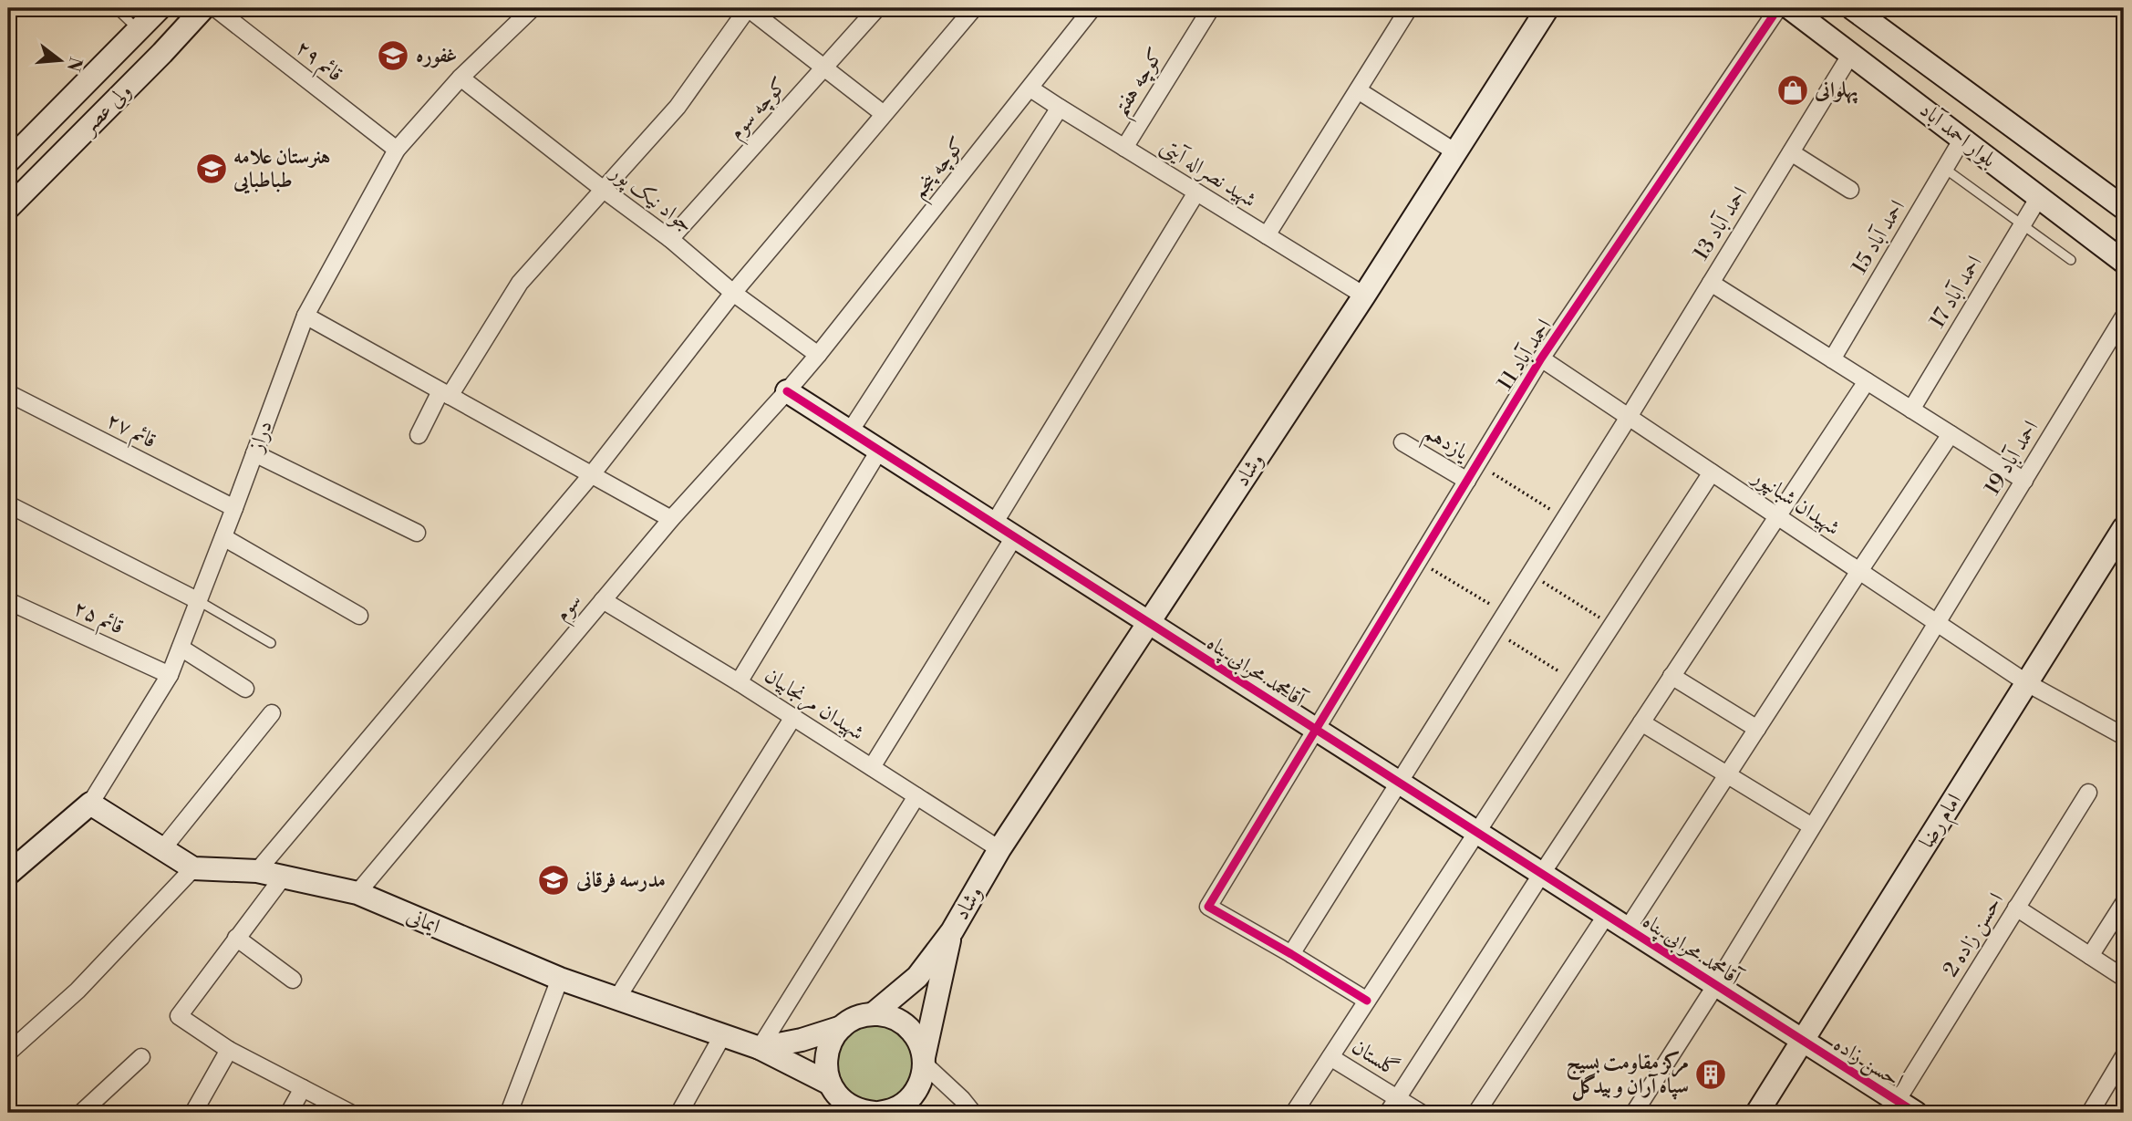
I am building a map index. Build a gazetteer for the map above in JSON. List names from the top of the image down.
{
  "streets": {
    "street": [
      "قائم ۲۹",
      "کوچه هفتم",
      "ولی عصر",
      "کوچه سوم",
      "بلوار احمد آباد",
      "کوچه پنجم",
      "شهید نصراله آیتی",
      "جواد نیک پور",
      "احمد آباد 13",
      "احمد آباد 15",
      "احمد آباد 17",
      "احمد آباد 11",
      "قائم ۲۷",
      "دراز",
      "یازدهم",
      "احمد آباد 19",
      "وشاد",
      "شهیدان شبانپور",
      "سوم",
      "قائم ۲۵",
      "آقامحمد محرابی پناه",
      "شهیدان مرنجابیان",
      "امام رضا",
      "ایمانی",
      "احسن زاده 2",
      "گلستان",
      "احسن زاده"
    ]
  },
  "crossings": [
    ["قائم ۲۹", "دراز"],
    ["کوچه هفتم", "شهید نصراله آیتی"],
    ["کوچه سوم", "جواد نیک پور"],
    ["بلوار احمد آباد", "احمد آباد 13"],
    ["بلوار احمد آباد", "احمد آباد 15"],
    ["بلوار احمد آباد", "احمد آباد 17"],
    ["کوچه پنجم", "شهید نصراله آیتی"],
    ["کوچه پنجم", "جواد نیک پور"],
    ["کوچه پنجم", "سوم"],
    ["شهید نصراله آیتی", "وشاد"],
    ["جواد نیک پور", "دراز"],
    ["جواد نیک پور", "سوم"],
    ["احمد آباد 13", "احمد آباد 11"],
    ["احمد آباد 13", "شهیدان شبانپور"],
    ["احمد آباد 13", "آقامحمد محرابی پناه"],
    ["احمد آباد 11", "یازدهم"],
    ["احمد آباد 11", "شهیدان شبانپور"],
    ["احمد آباد 11", "آقامحمد محرابی پناه"],
    ["قائم ۲۷", "دراز"],
    ["دراز", "قائم ۲۵"],
    ["احمد آباد 19", "شهیدان شبانپور"],
    ["احمد آباد 19", "آقامحمد محرابی پناه"],
    ["وشاد", "آقامحمد محرابی پناه"],
    ["وشاد", "شهیدان مرنجابیان"],
    ["شهیدان شبانپور", "امام رضا"],
    ["سوم", "آقامحمد محرابی پناه"],
    ["سوم", "شهیدان مرنجابیان"],
    ["سوم", "ایمانی"],
    ["آقامحمد محرابی پناه", "امام رضا"],
    ["آقامحمد محرابی پناه", "احسن زاده"],
    ["امام رضا", "احسن زاده"],
    ["احسن زاده 2", "احسن زاده"]
  ],
  "places": {
    "school or university": ["غفوره", "هنرستان علامه طباطبایی", "مدرسه فرقانی"],
    "shop": ["پهلوانی"],
    "building": ["مرکز مقاومت بسیج سپاه آران و بیدگل"]
  },
  "north": "right"
}
